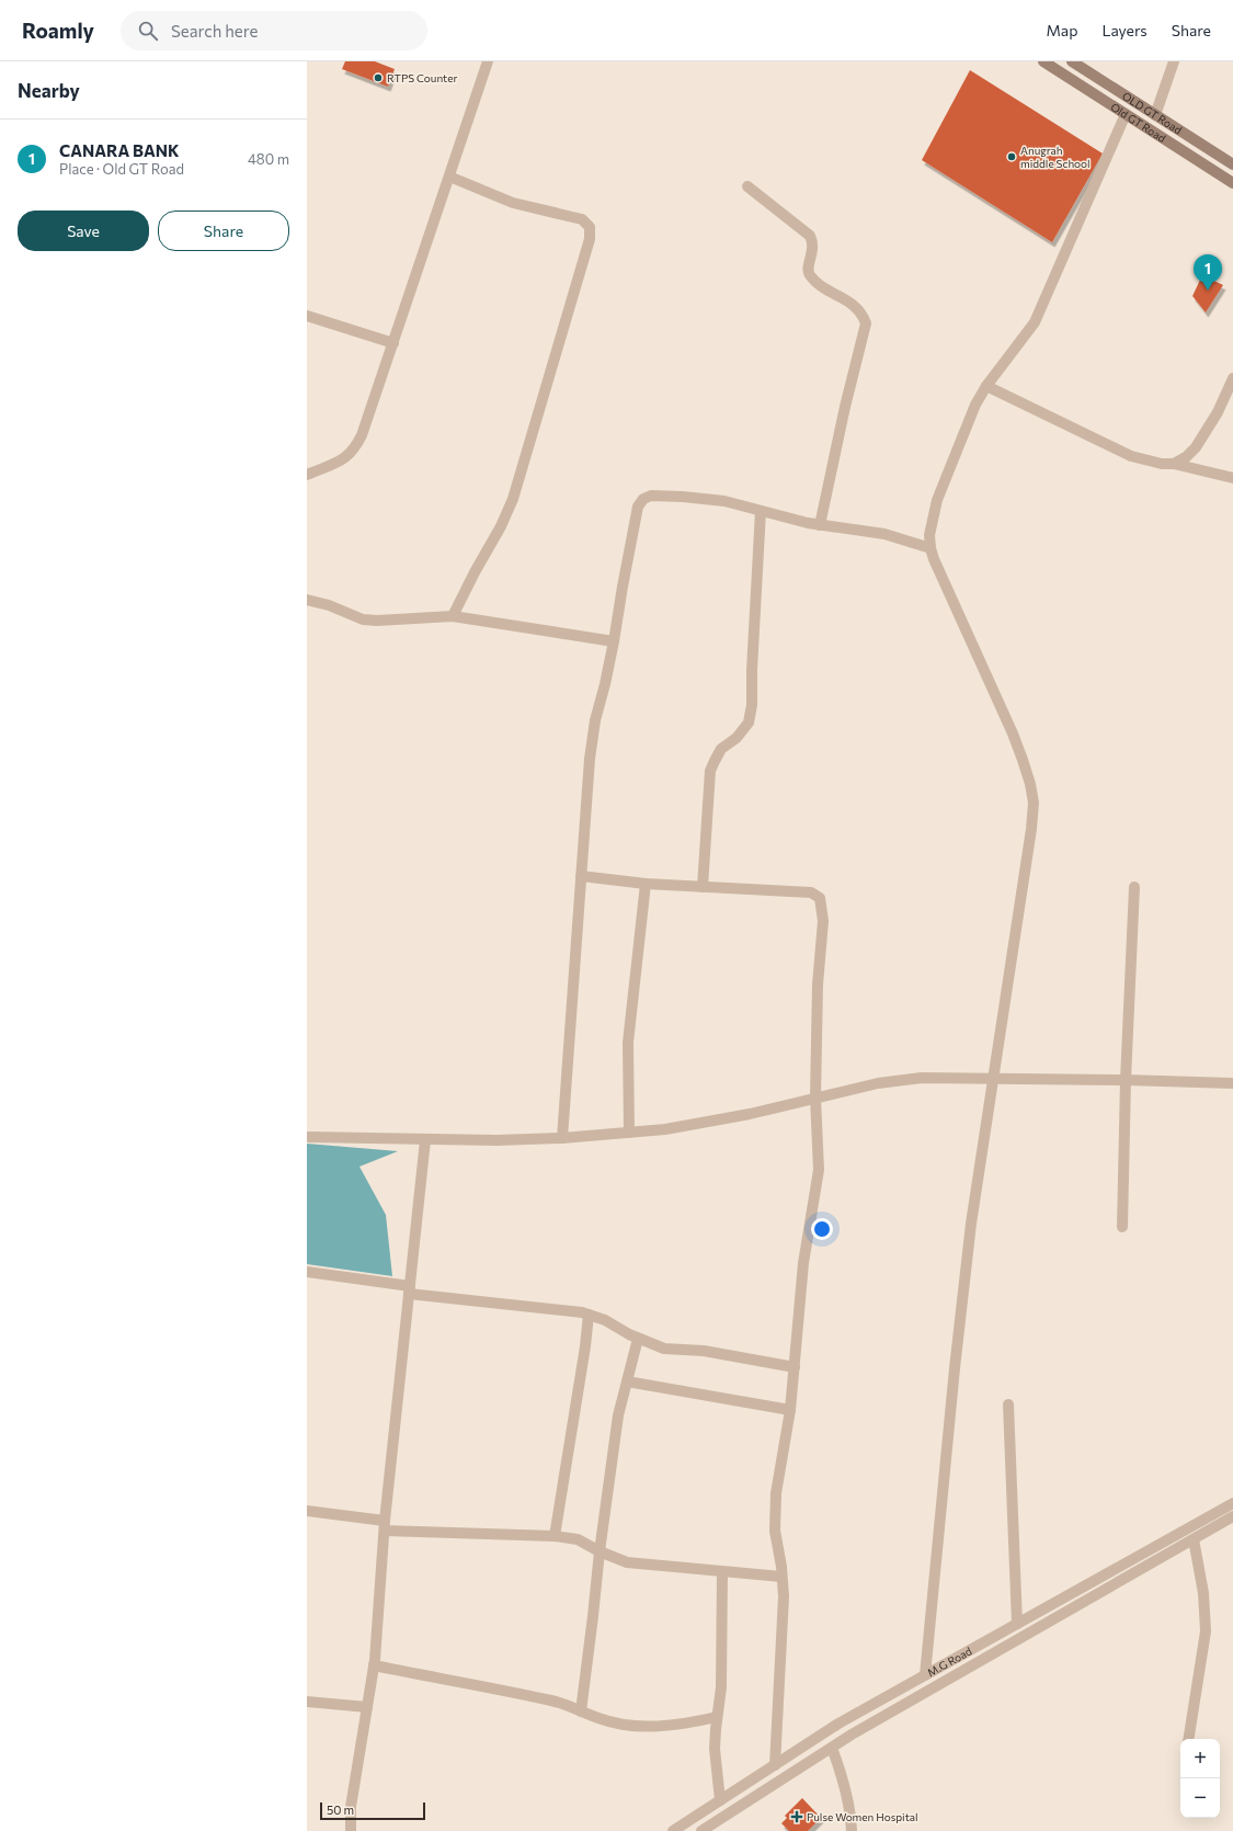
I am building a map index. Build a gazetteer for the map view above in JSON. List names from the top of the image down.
{
  "streets": {
    "main road": ["OLD GT Road", "Old GT Road"],
    "street": ["M.G Road"]
  },
  "places": {
    "other": ["RTPS Counter", "Anugrah middle School"],
    "health": ["Pulse Women Hospital"]
  },
  "scale_bar": "50 m",
  "page": {
    "header": "Roamly",
    "search": "Search here",
    "nav": ["Map", "Layers", "Share"],
    "heading": "Nearby",
    "list": [
      {
        "mark": "1",
        "name": "CANARA BANK",
        "note": "Place · Old GT Road",
        "value": "480 m"
      }
    ],
    "buttons": ["Save", "Share"],
    "pins": "1",
    "map_buttons": ["+", "−"],
    "scale": "50 m"
  }
}
